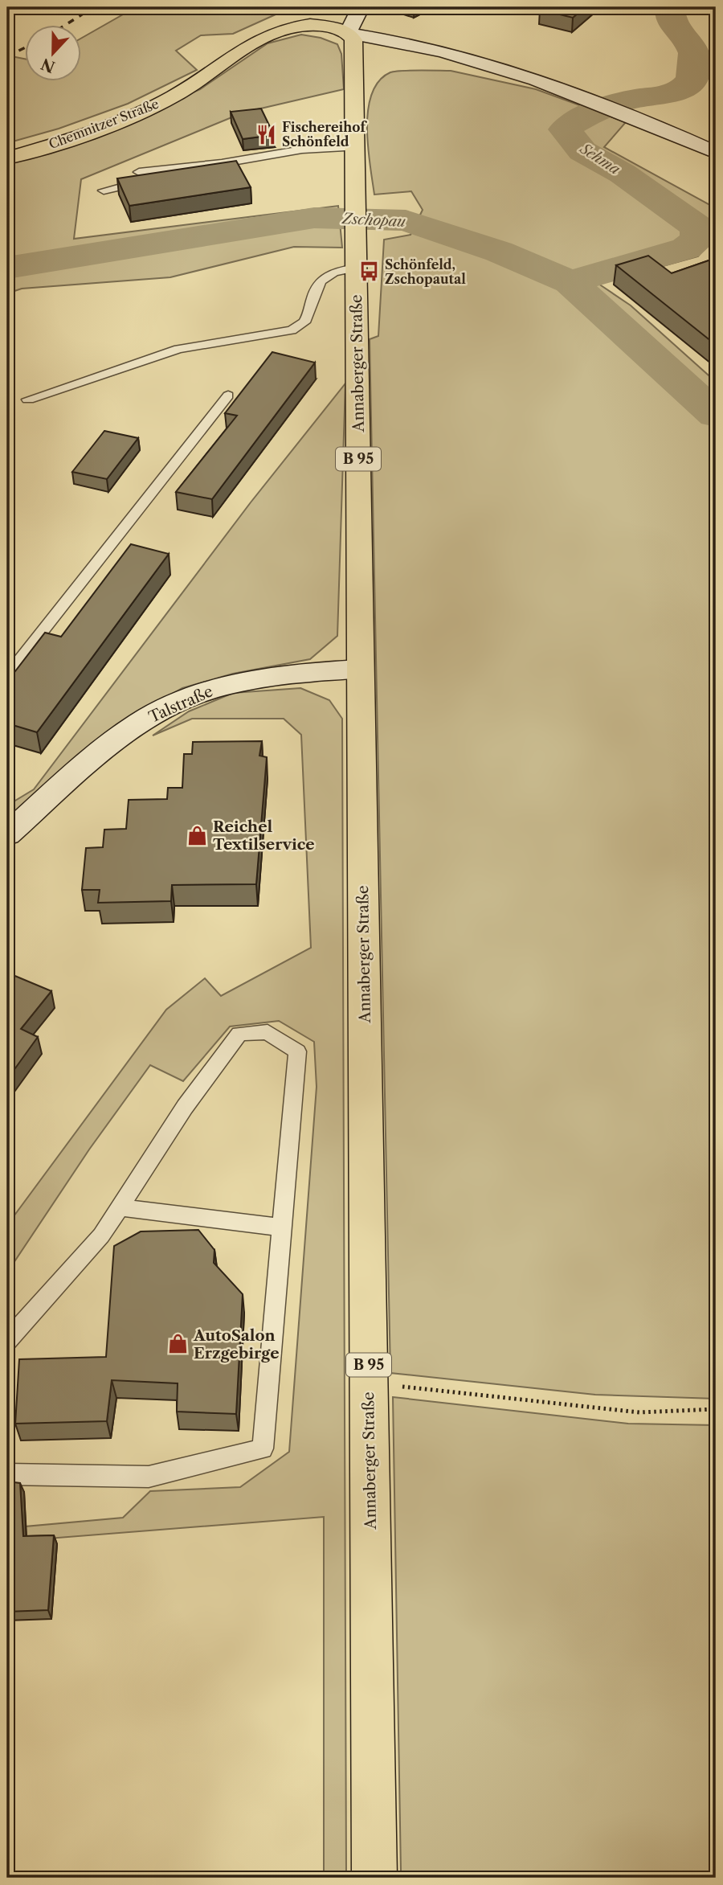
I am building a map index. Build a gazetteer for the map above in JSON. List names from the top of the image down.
{
  "streets": {
    "main road": [
      "Chemnitzer Straße",
      "Annaberger Straße",
      "B 95",
      "Talstraße"
    ]
  },
  "crossings": [
    ["Chemnitzer Straße", "Annaberger Straße"],
    ["Annaberger Straße", "Talstraße"]
  ],
  "water": ["Sehma", "Zschopau"],
  "places": {
    "restaurant": ["Fischereihof Schönfeld"],
    "bus stop": ["Schönfeld, Zschopautal"],
    "shop": ["Reichel Textilservice", "AutoSalon Erzgebirge"]
  },
  "north": "bottom"
}
